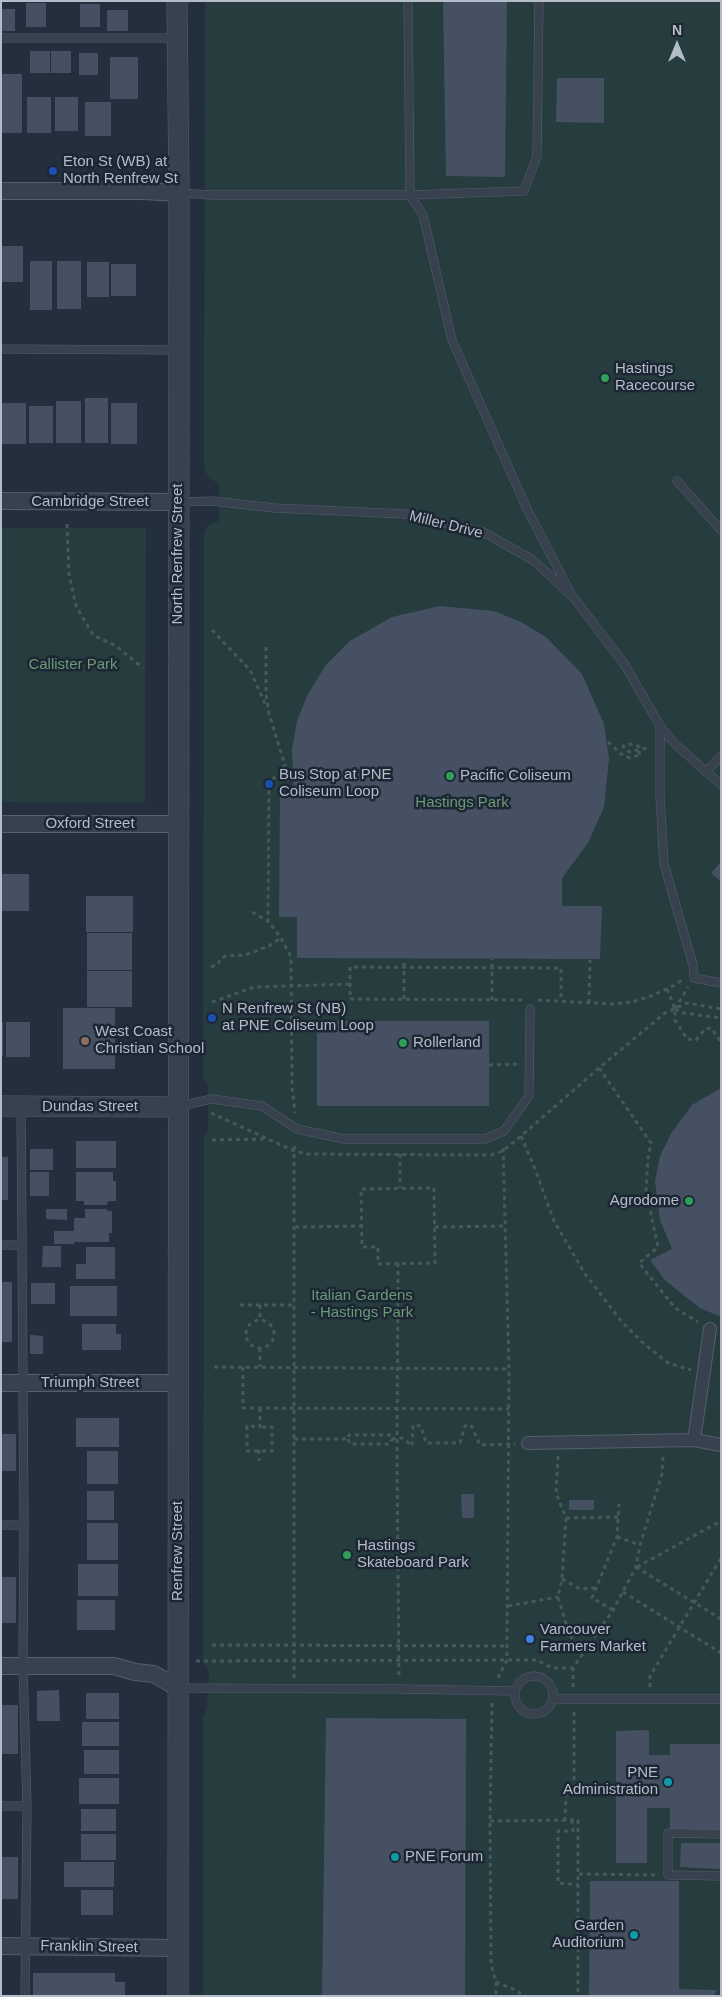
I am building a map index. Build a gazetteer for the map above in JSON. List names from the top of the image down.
{
  "streets": {
    "street": [
      "Cambridge Street",
      "North Renfrew Street",
      "Oxford Street",
      "Dundas Street",
      "Triumph Street",
      "Renfrew Street",
      "Franklin Street"
    ],
    "lane": ["Miller Drive"]
  },
  "crossings": [
    ["Cambridge Street", "Miller Drive"],
    ["Cambridge Street", "North Renfrew Street"],
    ["Miller Drive", "North Renfrew Street"],
    ["North Renfrew Street", "Oxford Street"],
    ["North Renfrew Street", "Dundas Street"],
    ["North Renfrew Street", "Renfrew Street"],
    ["Dundas Street", "Renfrew Street"],
    ["Triumph Street", "Renfrew Street"],
    ["Renfrew Street", "Franklin Street"]
  ],
  "parks": ["Callister Park", "Hastings Park", "Italian Gardens - Hastings Park"],
  "places": [
    "Eton St (WB) at North Renfrew St",
    "Hastings Racecourse",
    "Pacific Coliseum",
    "Bus Stop at PNE Coliseum Loop",
    "N Renfrew St (NB) at PNE Coliseum Loop",
    "West Coast Christian School",
    "Rollerland",
    "Agrodome",
    "Hastings Skateboard Park",
    "Vancouver Farmers Market",
    "PNE Administration",
    "PNE Forum",
    "Garden Auditorium"
  ],
  "north": "top"
}
